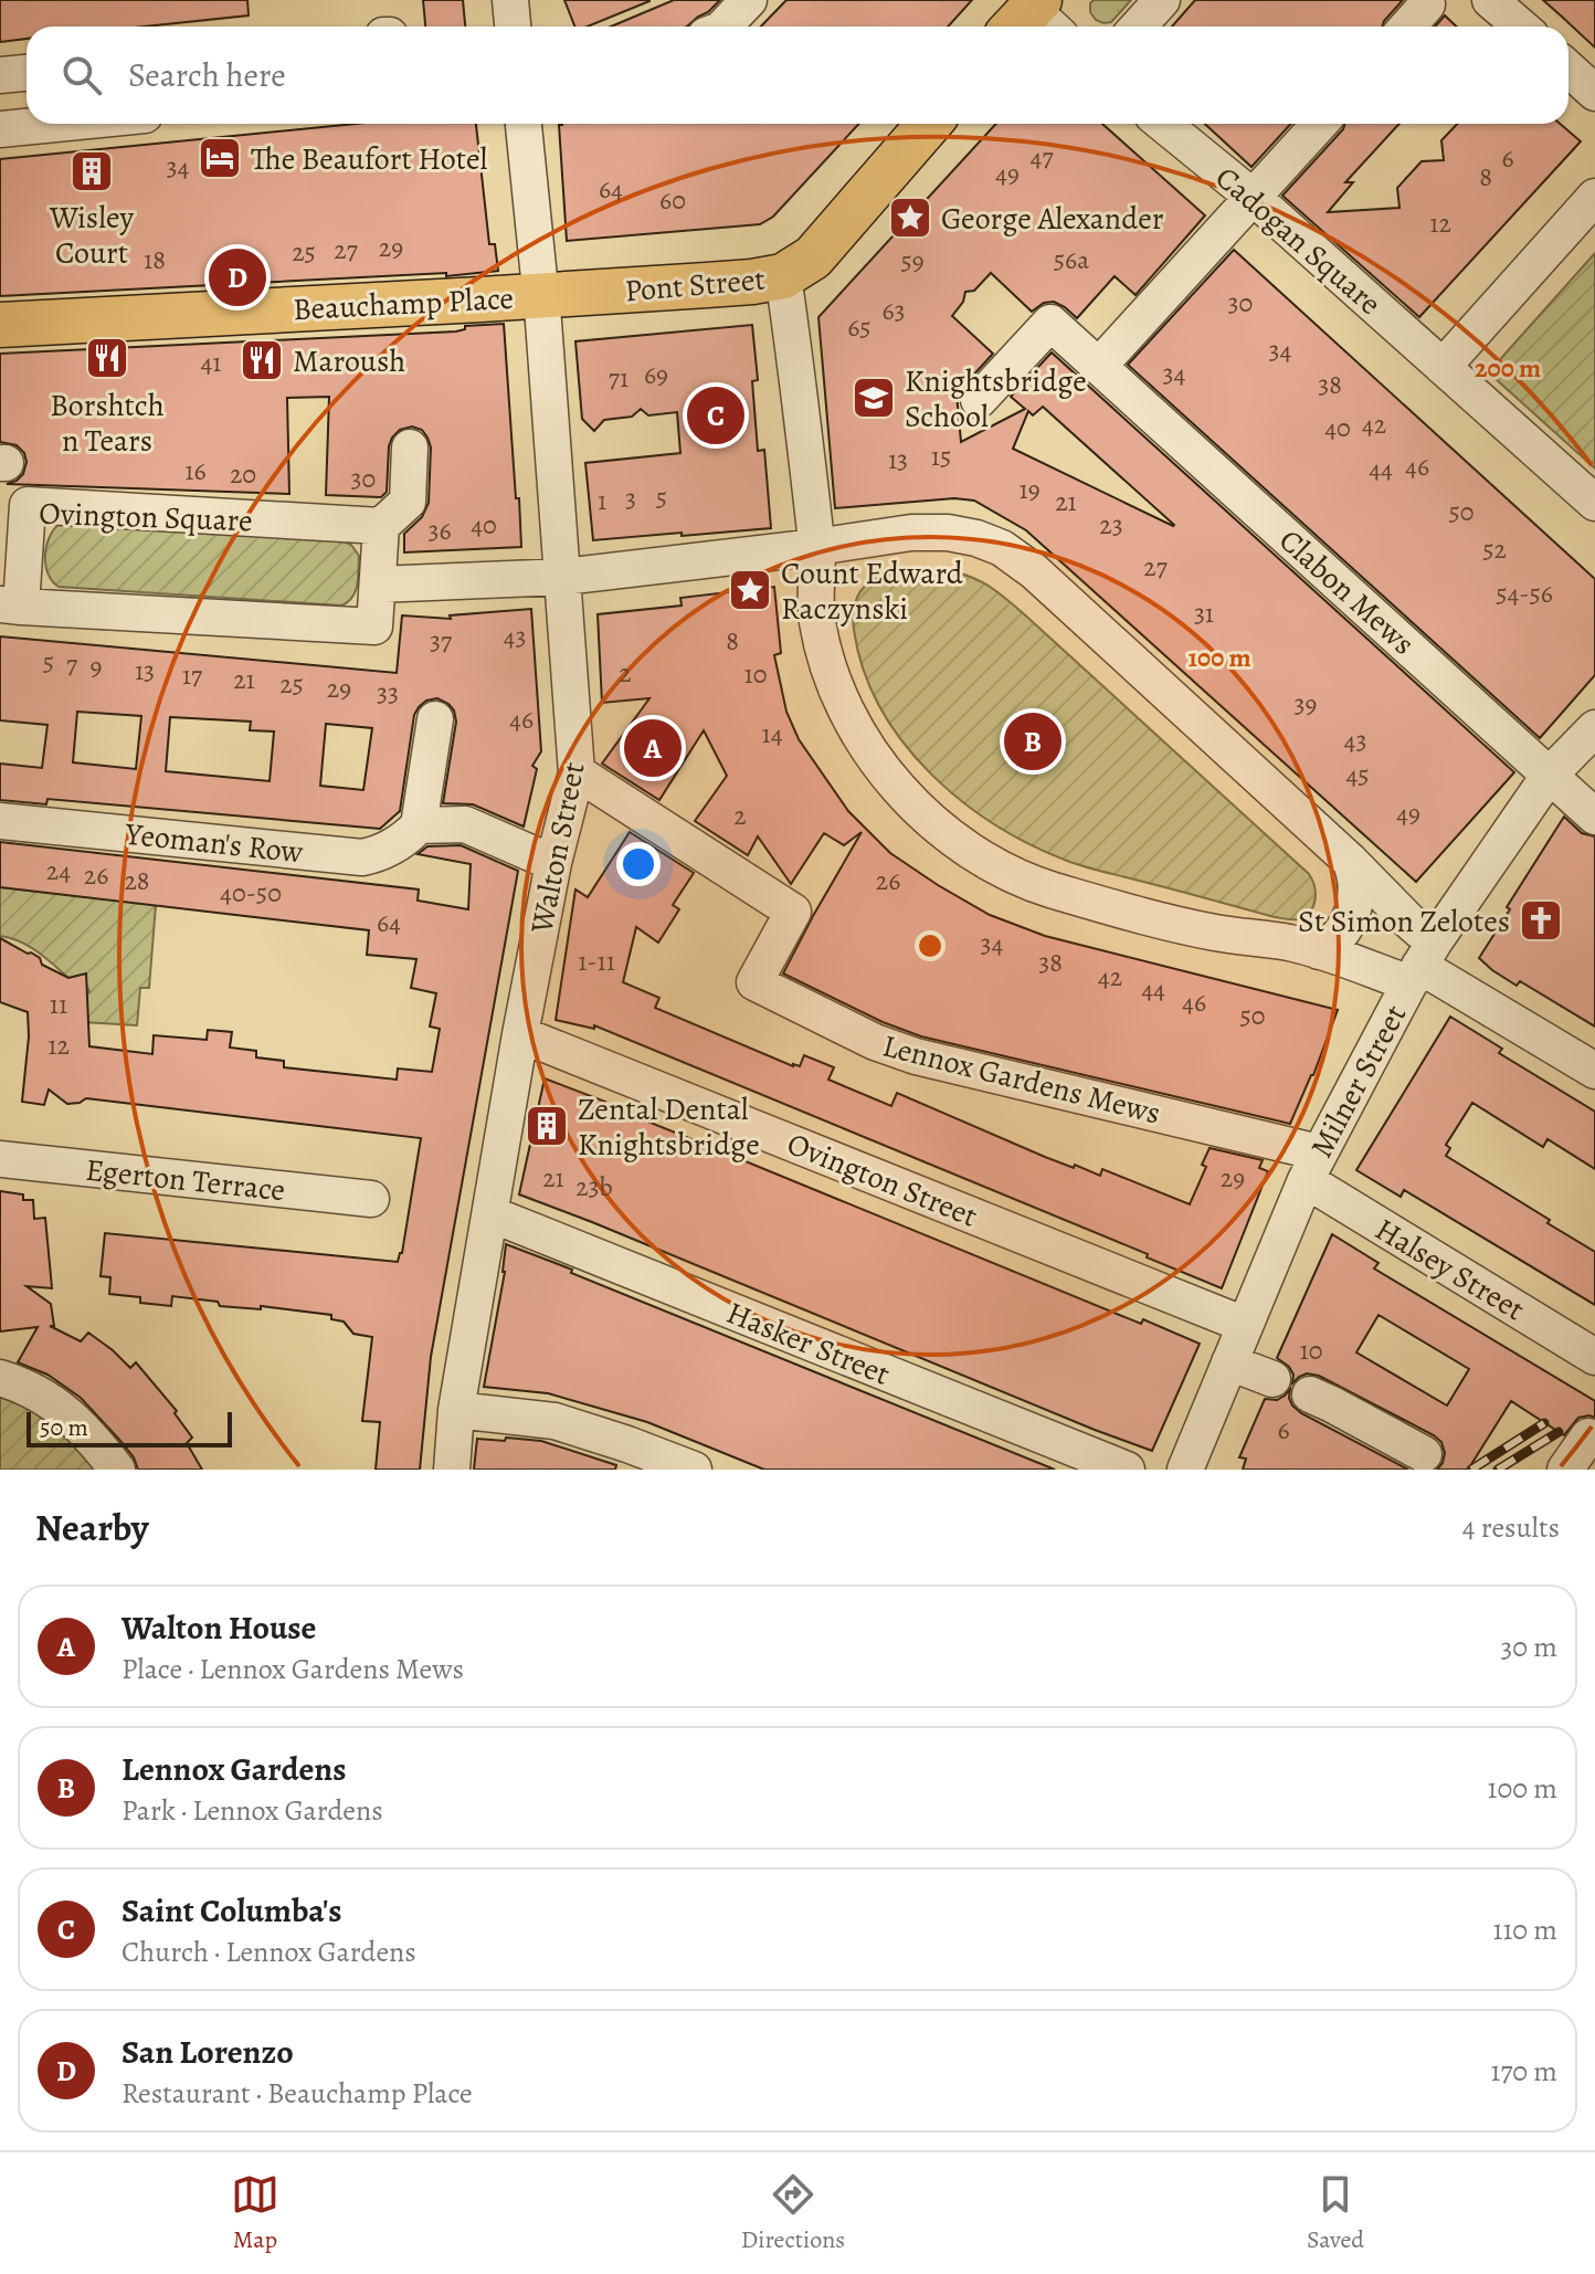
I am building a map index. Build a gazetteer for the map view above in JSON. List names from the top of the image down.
{
  "streets": {
    "main road": ["Pont Street", "Beauchamp Place"],
    "street": [
      "Cadogan Square",
      "Ovington Square",
      "Clabon Mews",
      "Yeoman's Row",
      "Walton Street",
      "Lennox Gardens Mews",
      "Milner Street",
      "Egerton Terrace",
      "Ovington Street",
      "Halsey Street",
      "Hasker Street"
    ]
  },
  "crossings": [
    ["Pont Street", "Beauchamp Place"],
    ["Pont Street", "Walton Street"],
    ["Beauchamp Place", "Walton Street"],
    ["Clabon Mews", "Milner Street"],
    ["Walton Street", "Lennox Gardens Mews"],
    ["Walton Street", "Ovington Street"],
    ["Walton Street", "Hasker Street"],
    ["Lennox Gardens Mews", "Milner Street"],
    ["Lennox Gardens Mews", "Halsey Street"],
    ["Milner Street", "Ovington Street"],
    ["Milner Street", "Halsey Street"]
  ],
  "places": {
    "hotel": ["The Beaufort Hotel"],
    "building": ["Wisley Court", "Zental Dental Knightsbridge"],
    "place": ["George Alexander", "Count Edward Raczynski"],
    "restaurant": ["Borshtch n Tears", "Maroush"],
    "school or university": ["Knightsbridge School"],
    "church": ["St Simon Zelotes"]
  },
  "house_numbers": [
    "47",
    "6",
    "34",
    "49",
    "8",
    "64",
    "60",
    "12",
    "29",
    "27",
    "25",
    "18",
    "56a",
    "59",
    "30",
    "63",
    "65",
    "34",
    "41",
    "34",
    "69",
    "71",
    "38",
    "42",
    "40",
    "15",
    "13",
    "46",
    "44",
    "16",
    "20",
    "30",
    "19",
    "5",
    "3",
    "1",
    "21",
    "50",
    "40",
    "23",
    "36",
    "52",
    "27",
    "54-56",
    "31",
    "43",
    "37",
    "8",
    "5",
    "7",
    "9",
    "13",
    "2",
    "10",
    "17",
    "21",
    "25",
    "29",
    "33",
    "39",
    "46",
    "14",
    "43",
    "45",
    "49",
    "2",
    "24",
    "26",
    "28",
    "26",
    "40-50",
    "64",
    "34",
    "1-11",
    "38",
    "42",
    "44",
    "46",
    "11",
    "50",
    "12",
    "21",
    "29",
    "23b",
    "10",
    "6"
  ],
  "scale_bar": "50 m",
  "page": {
    "search": "Search here",
    "pins": [
      "D",
      "C",
      "B",
      "A"
    ],
    "scale": "50 m",
    "heading": ["Nearby", "4 results"],
    "list": [
      {
        "mark": "A",
        "name": "Walton House",
        "note": "Place · Lennox Gardens Mews",
        "value": "30 m"
      },
      {
        "mark": "B",
        "name": "Lennox Gardens",
        "note": "Park · Lennox Gardens",
        "value": "100 m"
      },
      {
        "mark": "C",
        "name": "Saint Columba's",
        "note": "Church · Lennox Gardens",
        "value": "110 m"
      },
      {
        "mark": "D",
        "name": "San Lorenzo",
        "note": "Restaurant · Beauchamp Place",
        "value": "170 m"
      }
    ],
    "nav": ["Map", "Directions", "Saved"]
  },
  "rings": ["200 m", "100 m"]
}
